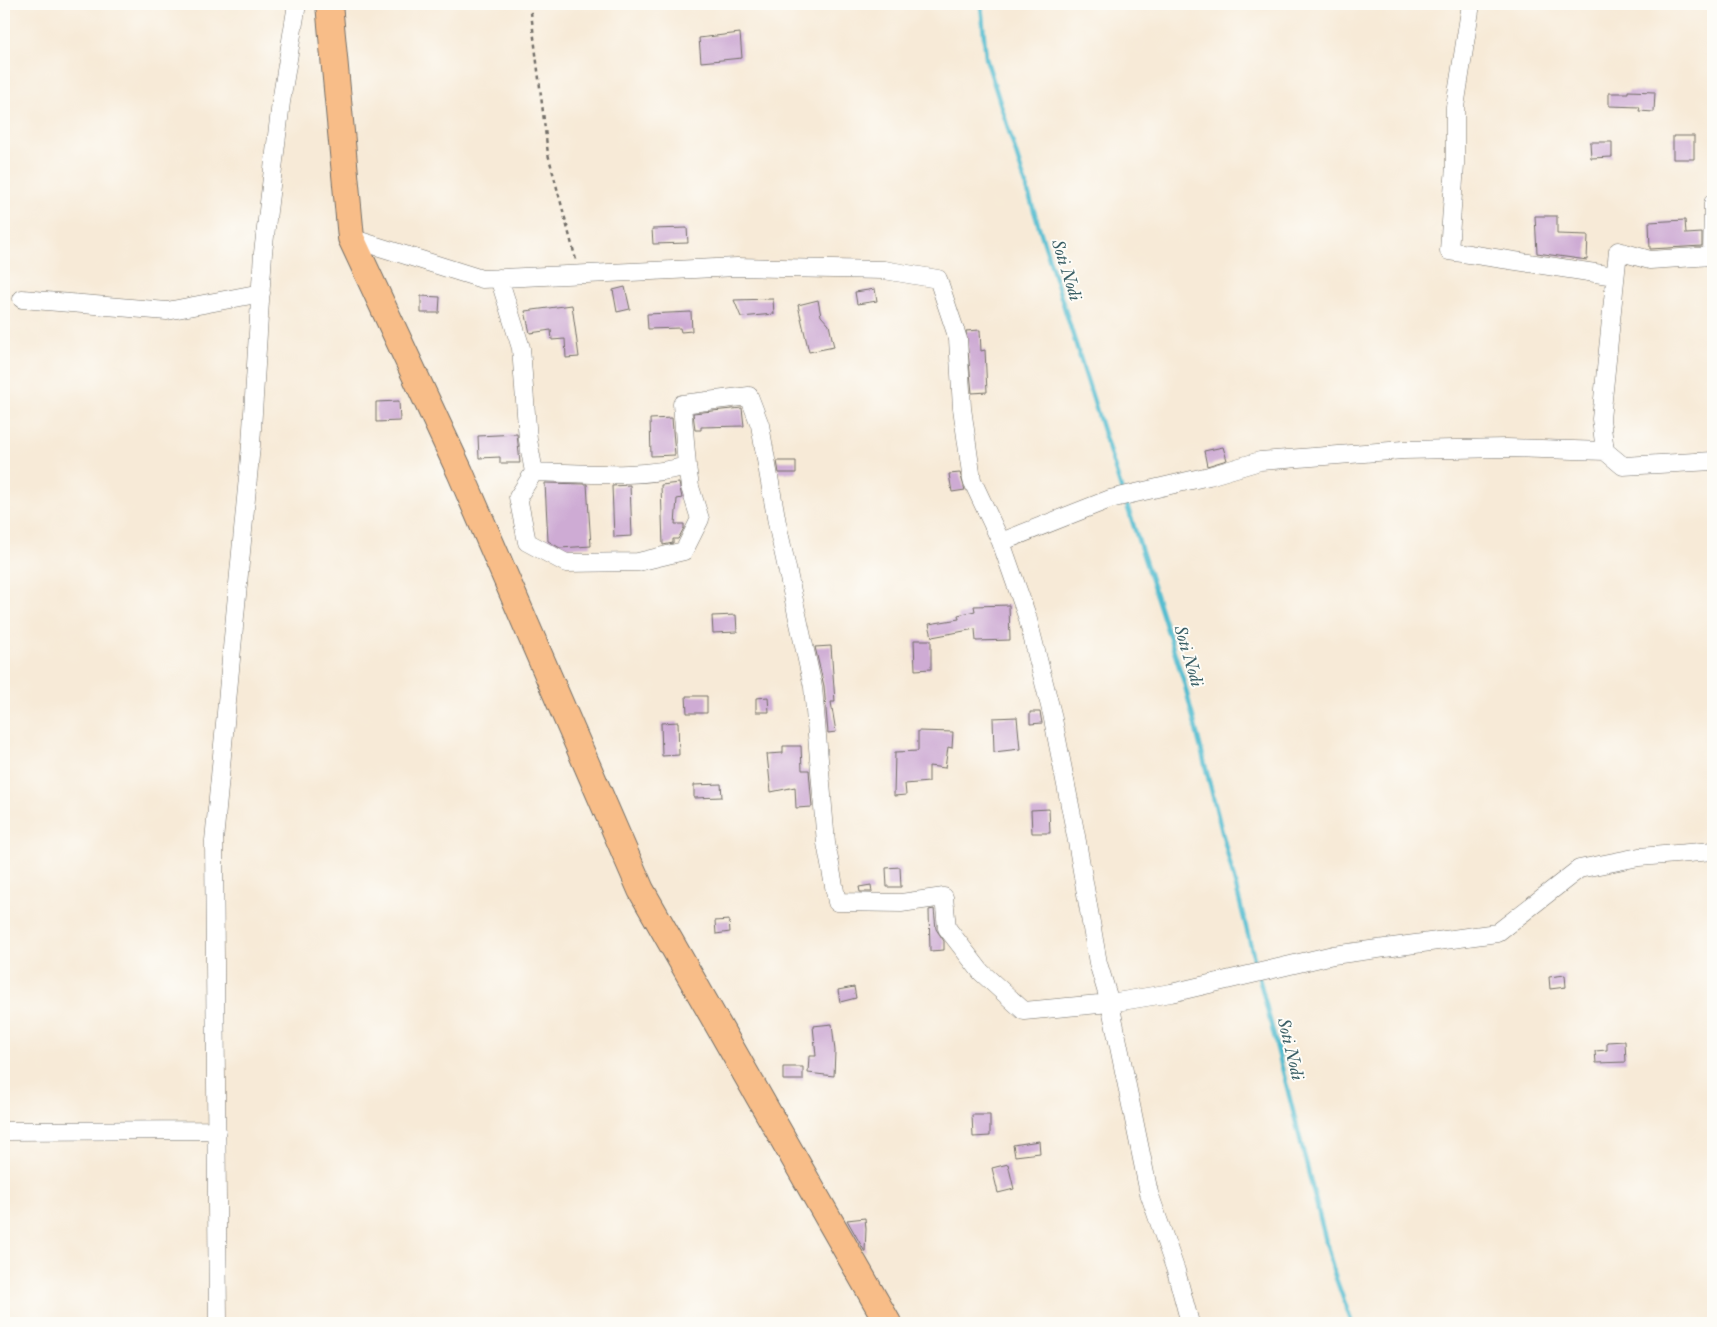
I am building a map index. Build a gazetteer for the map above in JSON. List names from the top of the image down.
{
  "water": ["Soti Nodi"]
}
